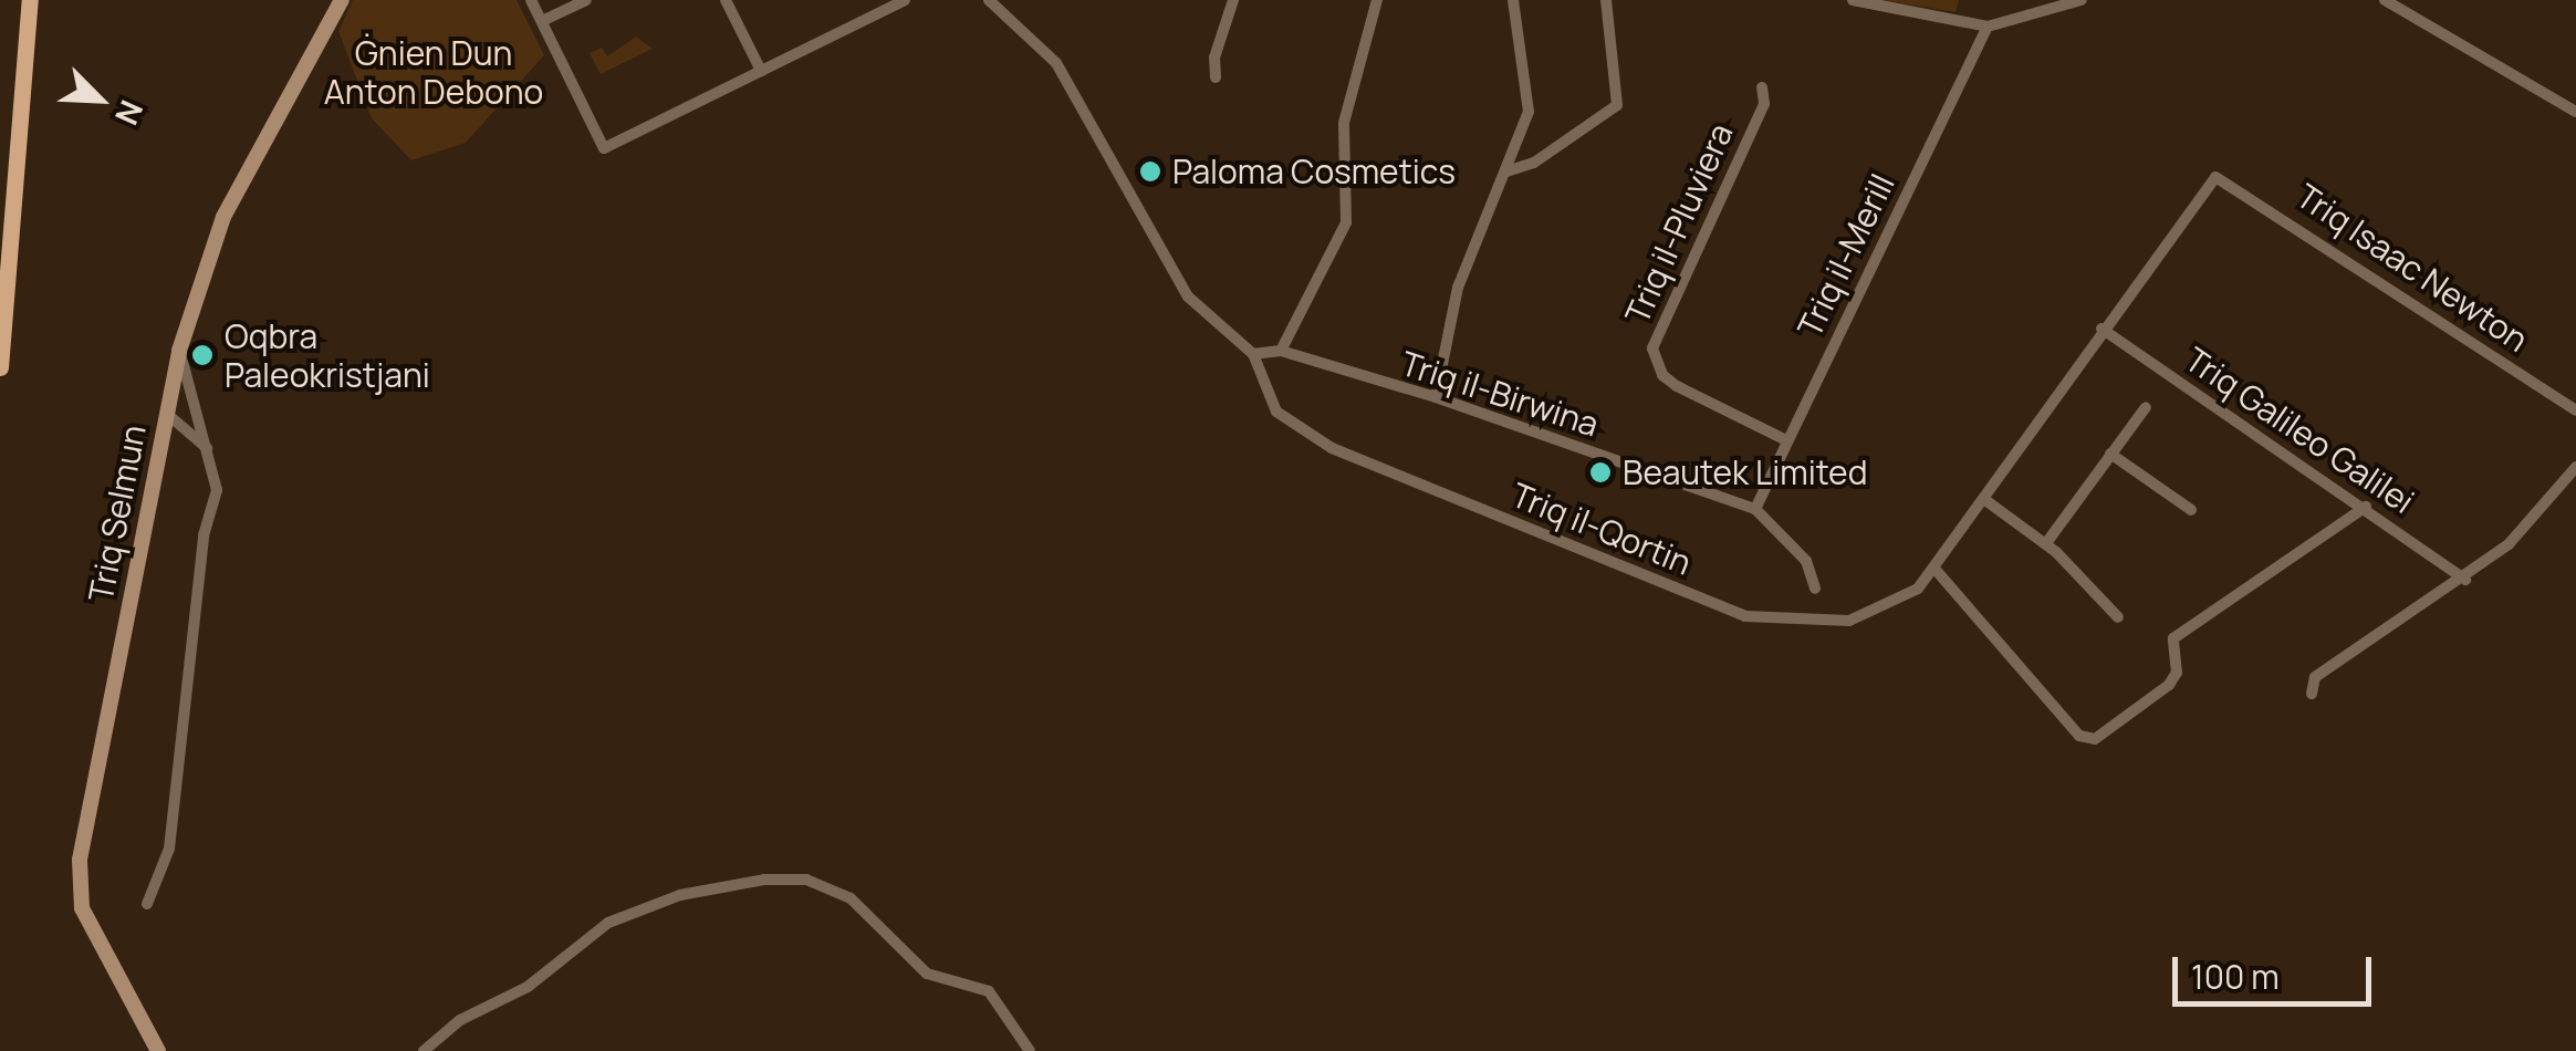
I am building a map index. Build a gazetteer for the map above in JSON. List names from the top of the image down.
{
  "streets": {
    "street": [
      "Triq il-Pluviera",
      "Triq il-Merill",
      "Triq Isaac Newton",
      "Triq il-Birwina",
      "Triq Galileo Galilei",
      "Triq Selmun",
      "Triq il-Qortin"
    ]
  },
  "crossings": [
    ["Triq il-Pluviera", "Triq il-Merill"],
    ["Triq il-Merill", "Triq il-Birwina"],
    ["Triq Isaac Newton", "Triq il-Qortin"],
    ["Triq il-Birwina", "Triq il-Qortin"],
    ["Triq Galileo Galilei", "Triq il-Qortin"]
  ],
  "parks": ["Ġnien Dun Anton Debono"],
  "places": ["Paloma Cosmetics", "Oqbra Paleokristjani", "Beautek Limited"],
  "scale_bar": "100 m",
  "north": "bottom right"
}
